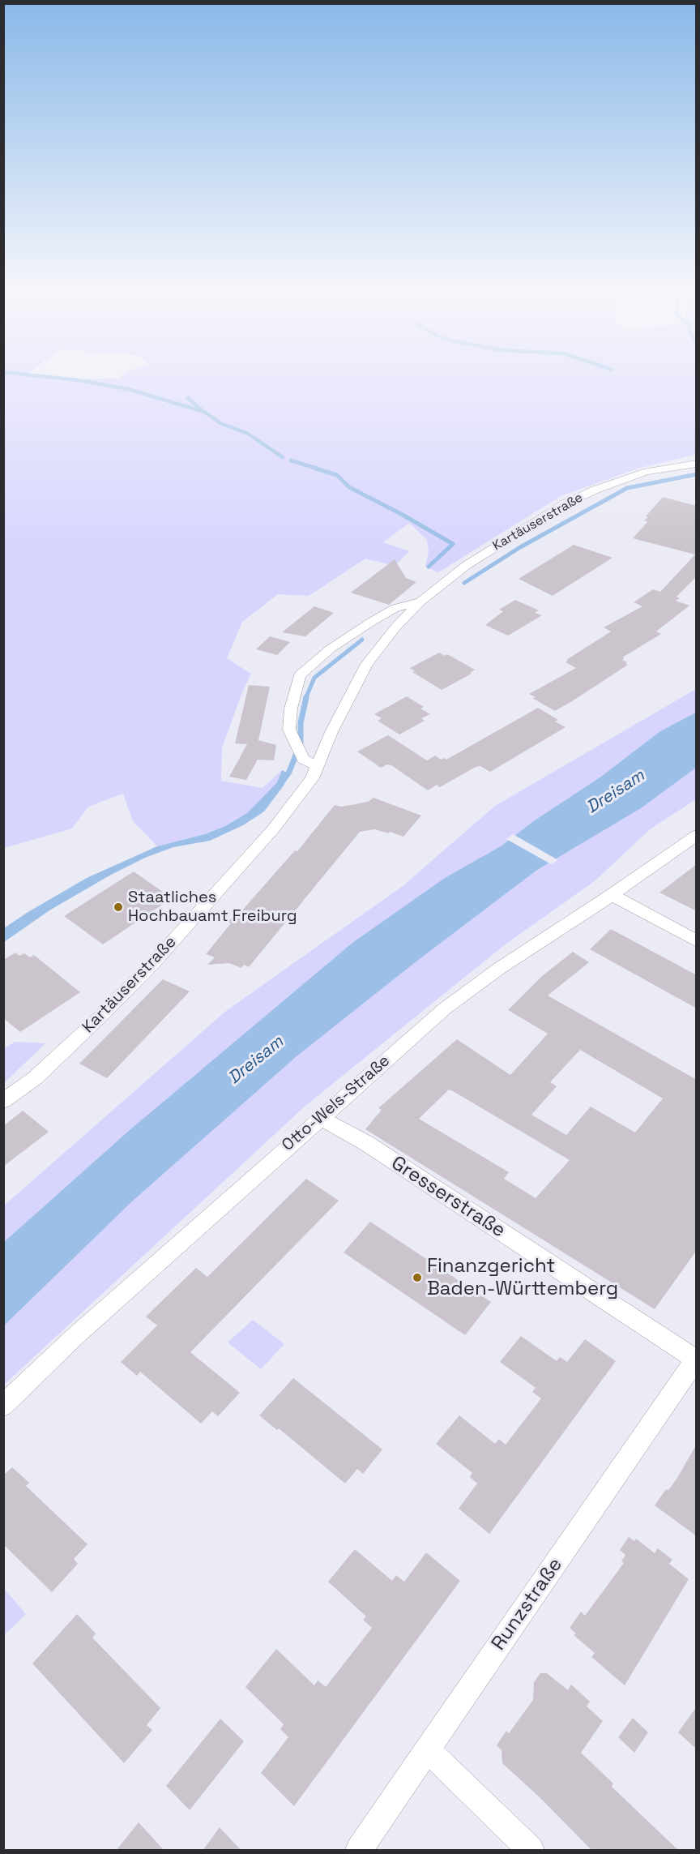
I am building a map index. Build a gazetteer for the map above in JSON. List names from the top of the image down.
{
  "streets": {
    "street": [
      "Kartäuserstraße",
      "Otto-Wels-Straße",
      "Gresserstraße",
      "Runzstraße"
    ]
  },
  "crossings": [
    ["Otto-Wels-Straße", "Gresserstraße"],
    ["Gresserstraße", "Runzstraße"]
  ],
  "water": ["Dreisam"],
  "places": ["Staatliches Hochbauamt Freiburg", "Finanzgericht Baden-Württemberg"]
}
